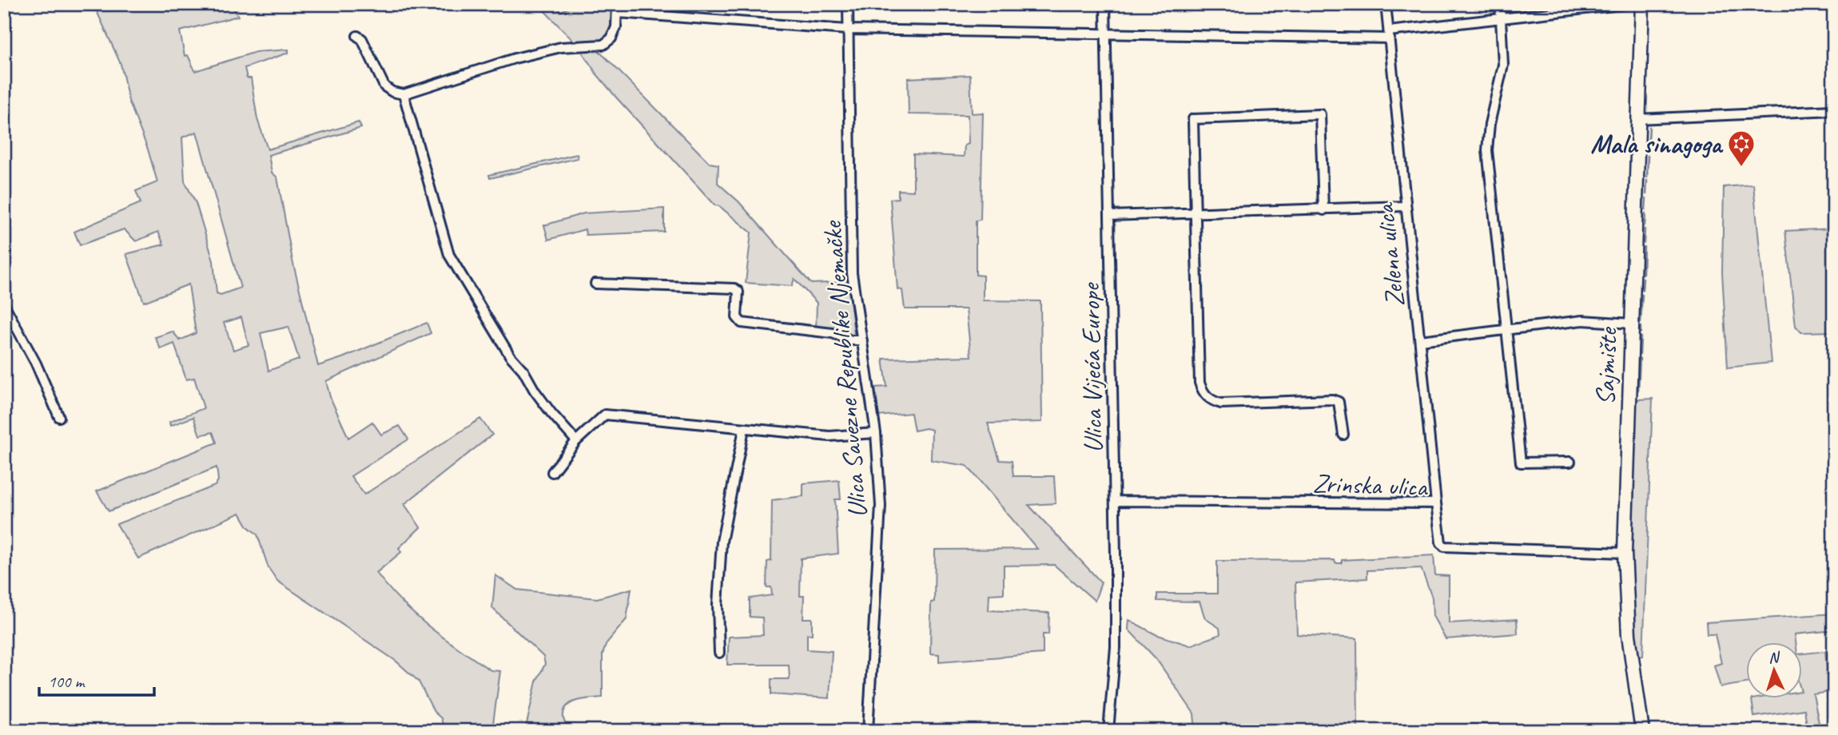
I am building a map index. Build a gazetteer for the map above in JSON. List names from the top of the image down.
{
  "streets": {
    "main road": ["Sajmište"],
    "street": [
      "Zelena ulica",
      "Ulica Vijeća Europe",
      "Ulica Savezne Republike Njemačke",
      "Zrinska ulica"
    ]
  },
  "crossings": [
    ["Zelena ulica", "Zrinska ulica"],
    ["Sajmište", "Zrinska ulica"],
    ["Ulica Vijeća Europe", "Zrinska ulica"]
  ],
  "places": {
    "synagogue": ["Mala sinagoga"]
  },
  "scale_bar": "100 m",
  "north": "top"
}
